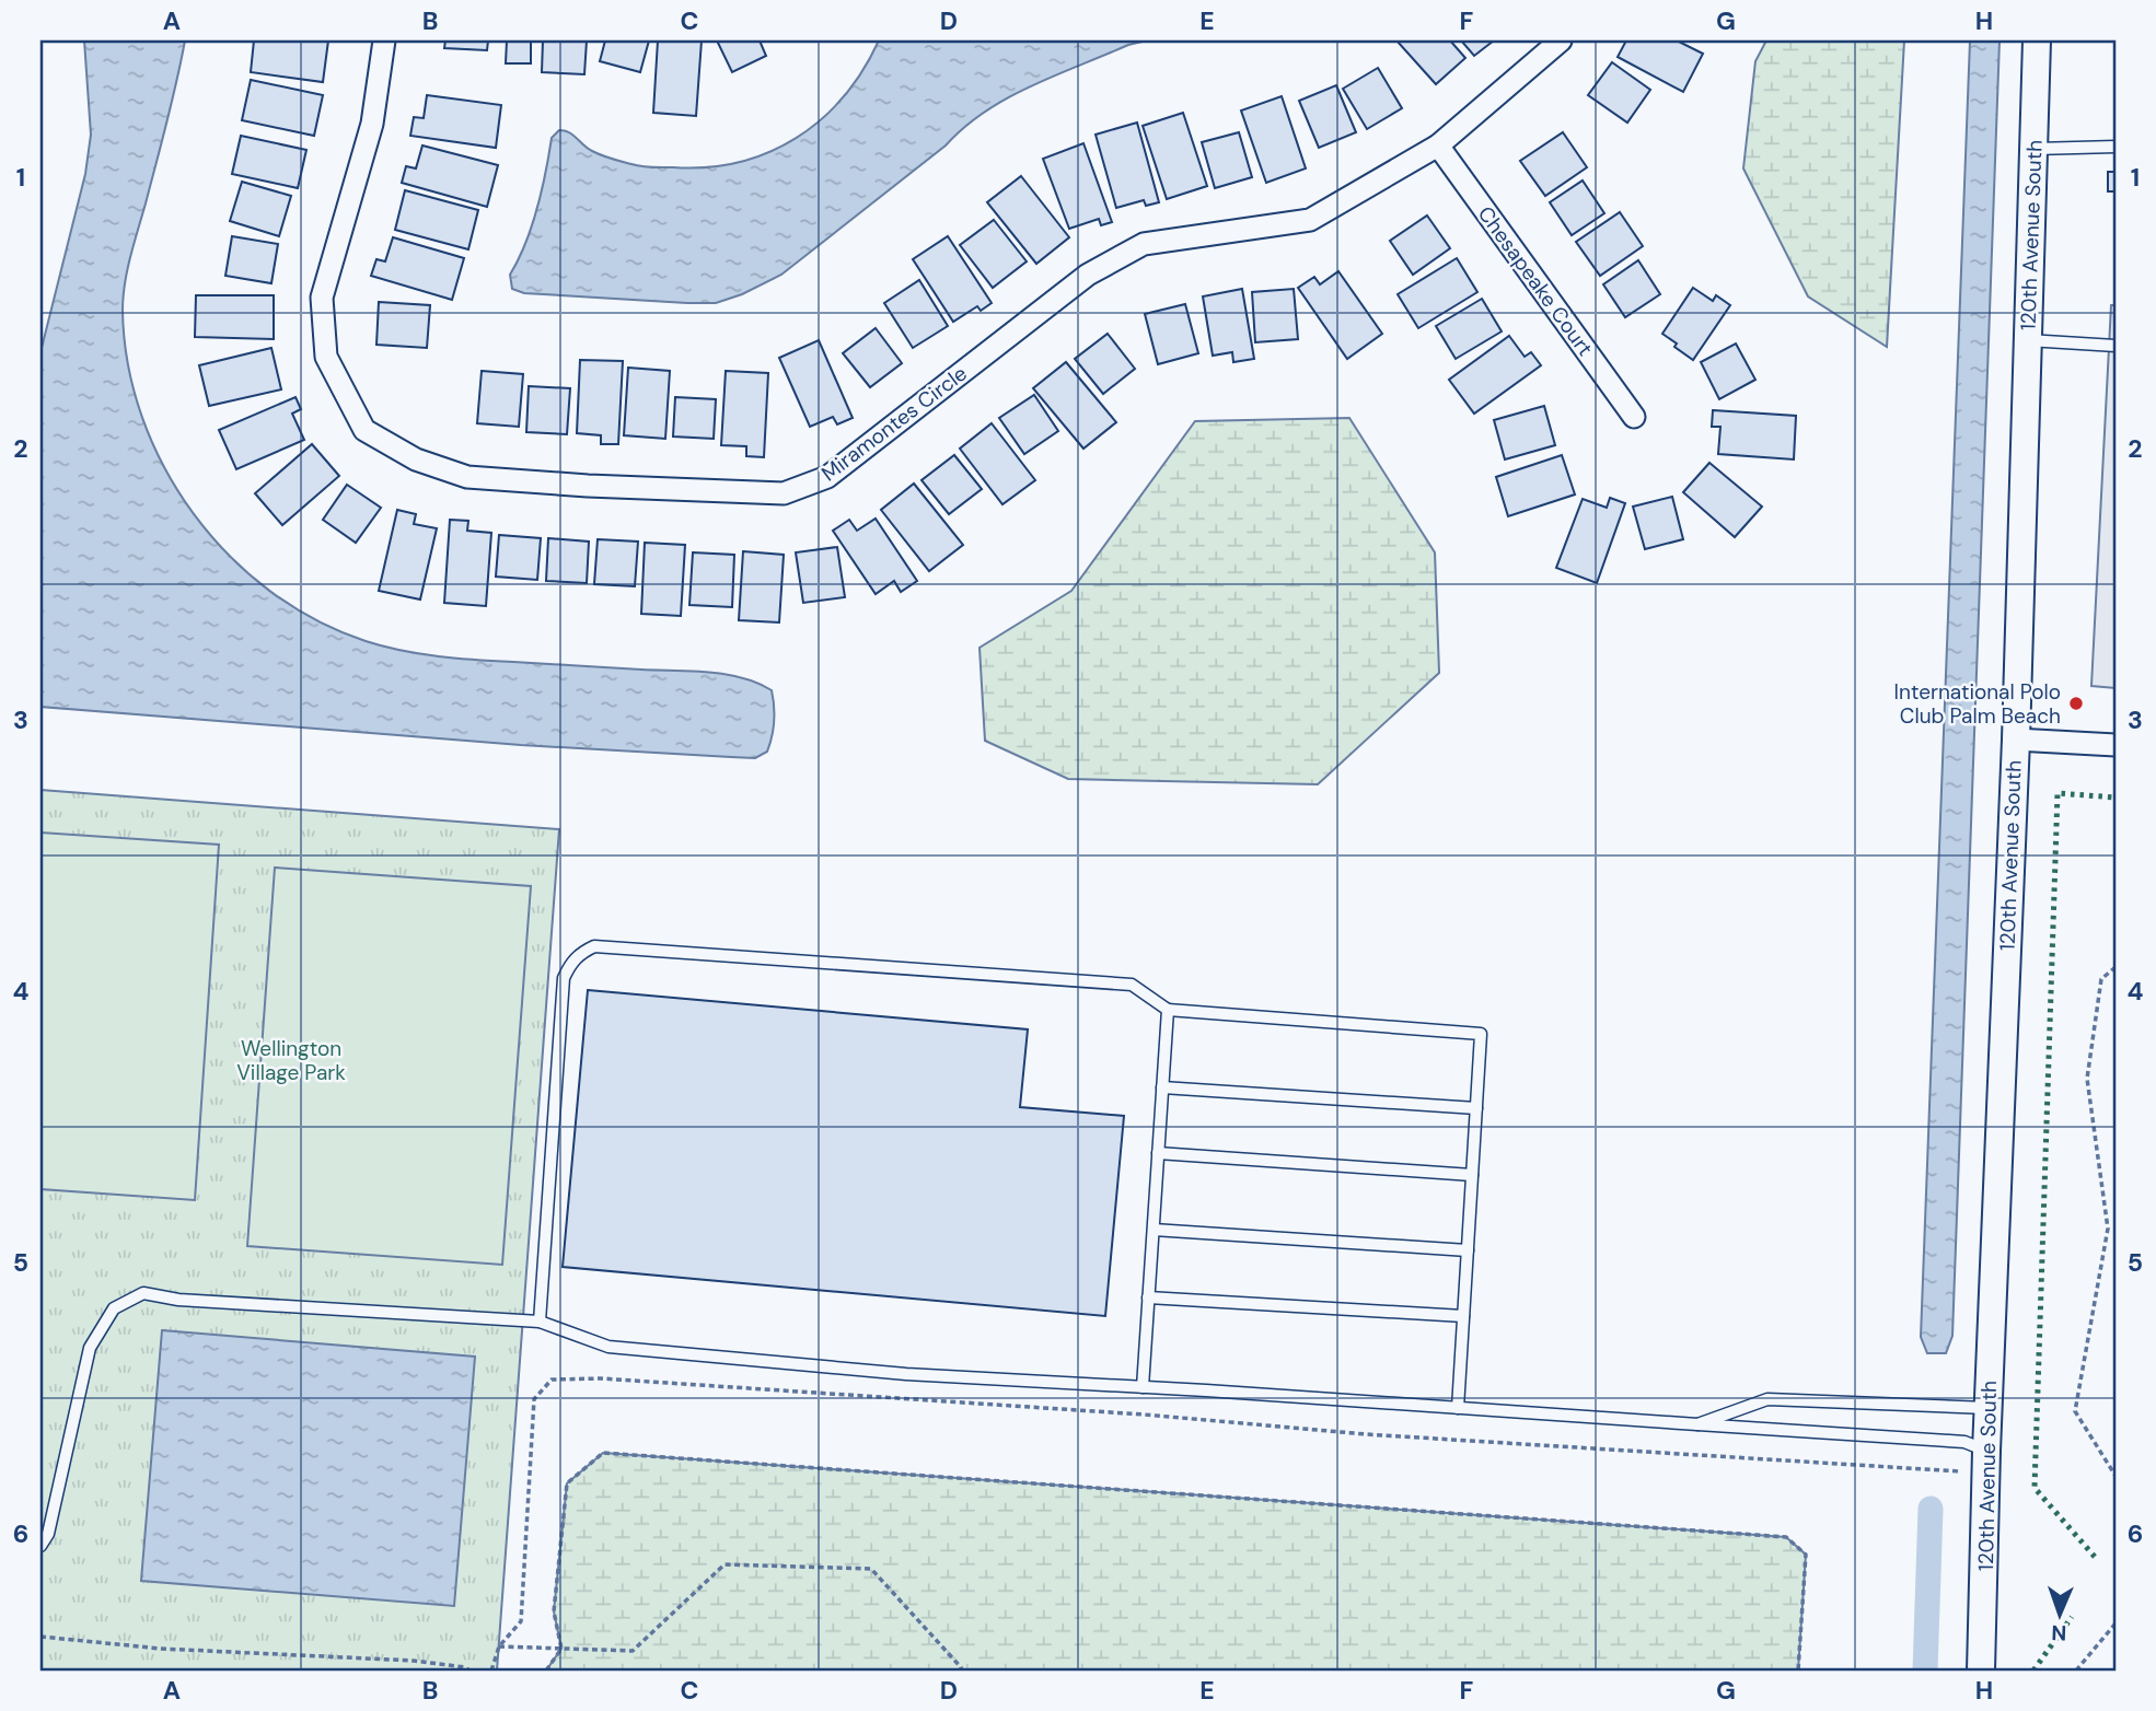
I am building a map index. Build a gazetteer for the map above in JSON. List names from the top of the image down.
{
  "streets": {
    "street": ["120th Avenue South", "Chesapeake Court", "Miramontes Circle"]
  },
  "crossings": [
    ["Chesapeake Court", "Miramontes Circle"]
  ],
  "parks": ["Wellington Village Park"],
  "places": ["International Polo Club Palm Beach"],
  "north": "bottom",
  "grid": {
    "columns": [
      "A",
      "B",
      "C",
      "D",
      "E",
      "F",
      "G",
      "H"
    ],
    "rows": [
      "1",
      "2",
      "3",
      "4",
      "5",
      "6"
    ]
  }
}
